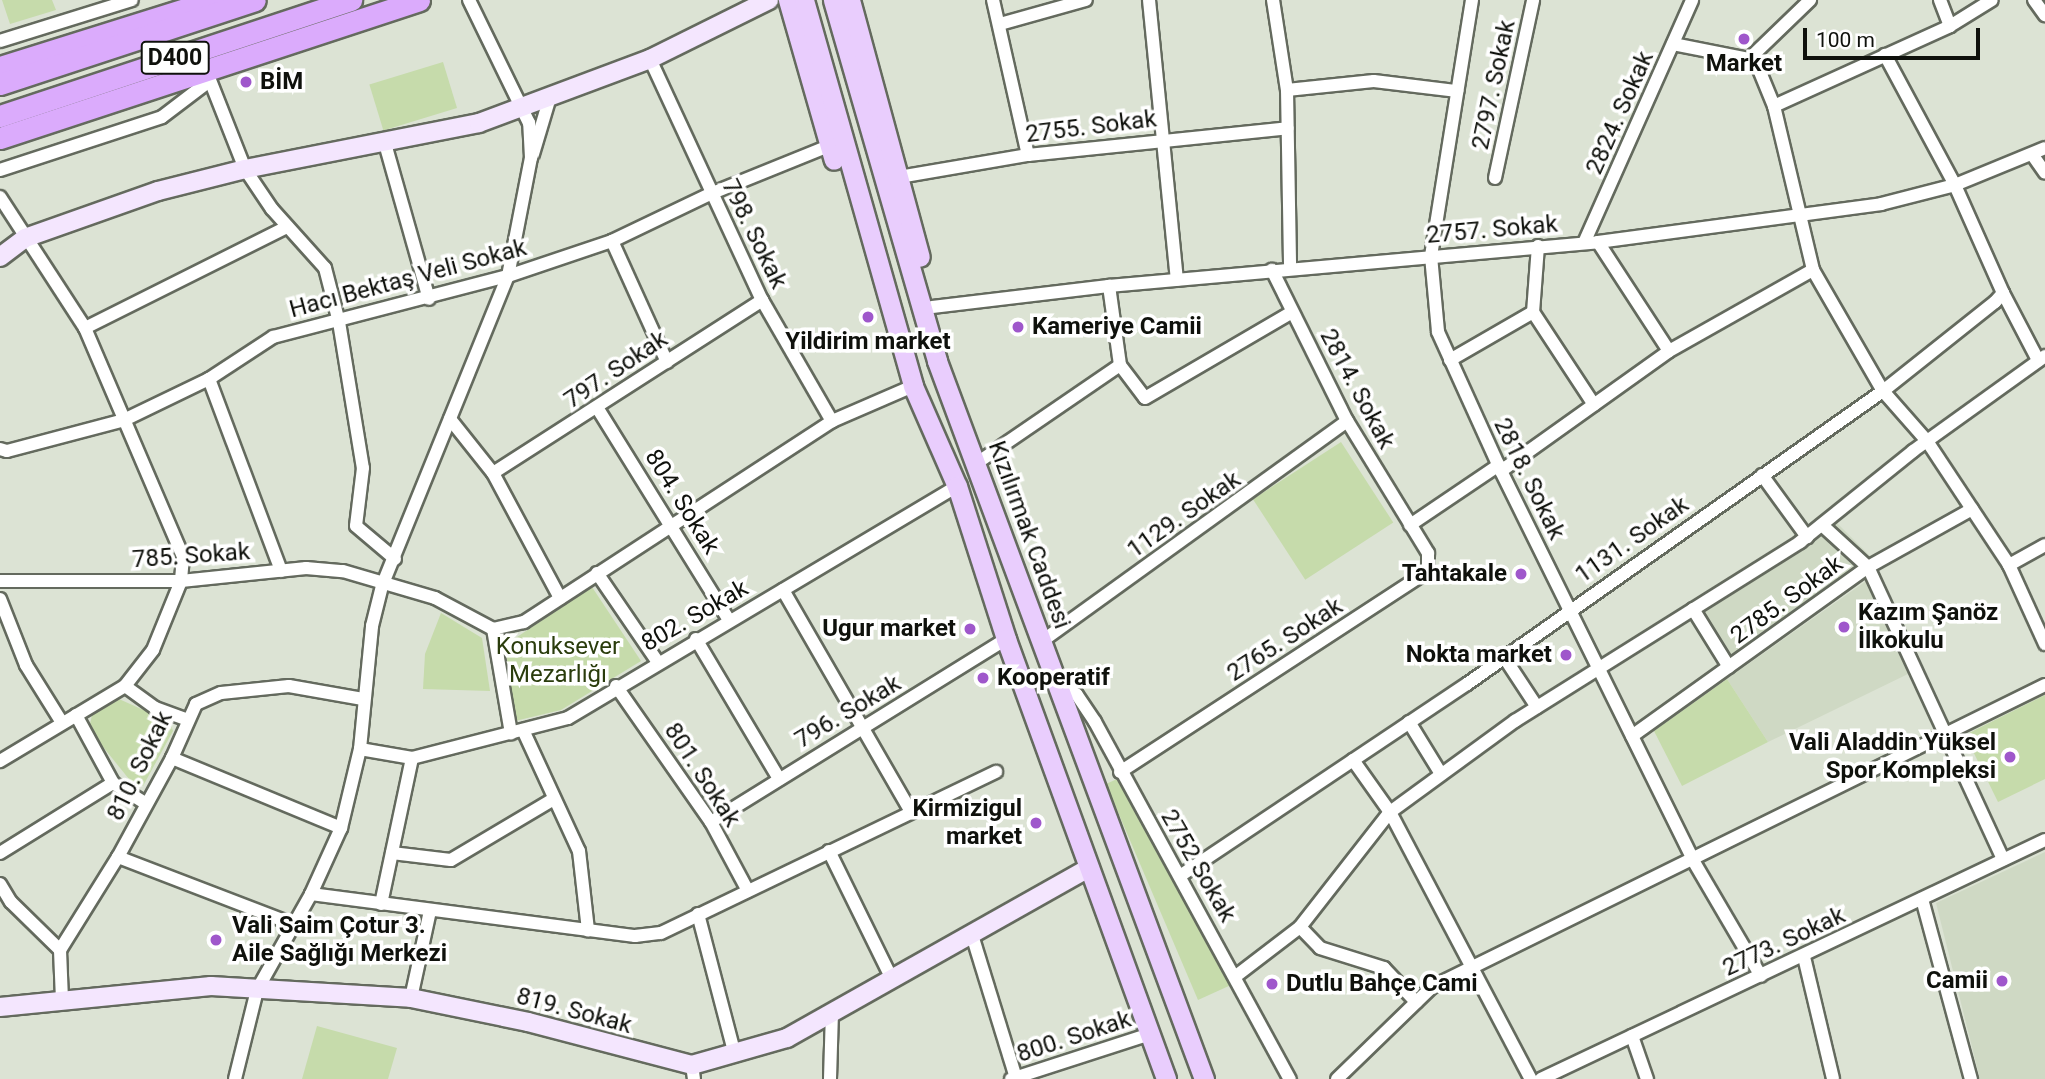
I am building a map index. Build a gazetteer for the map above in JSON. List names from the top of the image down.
{
  "streets": {
    "highway": ["D400"],
    "main road": ["Kızılırmak Caddesi"],
    "street": [
      "2797. Sokak",
      "2824. Sokak",
      "2755. Sokak",
      "2757. Sokak",
      "798. Sokak",
      "Hacı Bektaş Veli Sokak",
      "797. Sokak",
      "2814. Sokak",
      "2818. Sokak",
      "804. Sokak",
      "1129. Sokak",
      "1131. Sokak",
      "785. Sokak",
      "2785. Sokak",
      "802. Sokak",
      "2765. Sokak",
      "796. Sokak",
      "810. Sokak",
      "801. Sokak",
      "2752 Sokak",
      "2773. Sokak",
      "819. Sokak",
      "800. Sokak"
    ]
  },
  "crossings": [
    ["2824. Sokak", "2757. Sokak"],
    ["2757. Sokak", "2814. Sokak"],
    ["2757. Sokak", "2818. Sokak"],
    ["798. Sokak", "Hacı Bektaş Veli Sokak"],
    ["798. Sokak", "797. Sokak"],
    ["797. Sokak", "804. Sokak"],
    ["2814. Sokak", "1129. Sokak"],
    ["2814. Sokak", "2765. Sokak"],
    ["2818. Sokak", "1131. Sokak"],
    ["2818. Sokak", "2785. Sokak"],
    ["2818. Sokak", "2773. Sokak"],
    ["804. Sokak", "802. Sokak"],
    ["1129. Sokak", "Kızılırmak Caddesi"],
    ["Kızılırmak Caddesi", "802. Sokak"],
    ["Kızılırmak Caddesi", "796. Sokak"],
    ["Kızılırmak Caddesi", "2752 Sokak"],
    ["Kızılırmak Caddesi", "819. Sokak"],
    ["Kızılırmak Caddesi", "800. Sokak"],
    ["1131. Sokak", "2752 Sokak"],
    ["802. Sokak", "801. Sokak"],
    ["2765. Sokak", "2752 Sokak"],
    ["796. Sokak", "801. Sokak"]
  ],
  "parks": ["Konuksever Mezarlığı"],
  "places": [
    "Market",
    "BİM",
    "Yildirim market",
    "Kameriye Camii",
    "Tahtakale",
    "Kazım Şanöz İlkokulu",
    "Ugur market",
    "Nokta market",
    "Kooperatif",
    "Vali Aladdin Yüksel Spor Kompleksi",
    "Kirmizigul market",
    "Vali Saim Çotur 3. Aile Sağlığı Merkezi",
    "Camii",
    "Dutlu Bahçe Cami"
  ],
  "scale_bar": "100 m"
}
